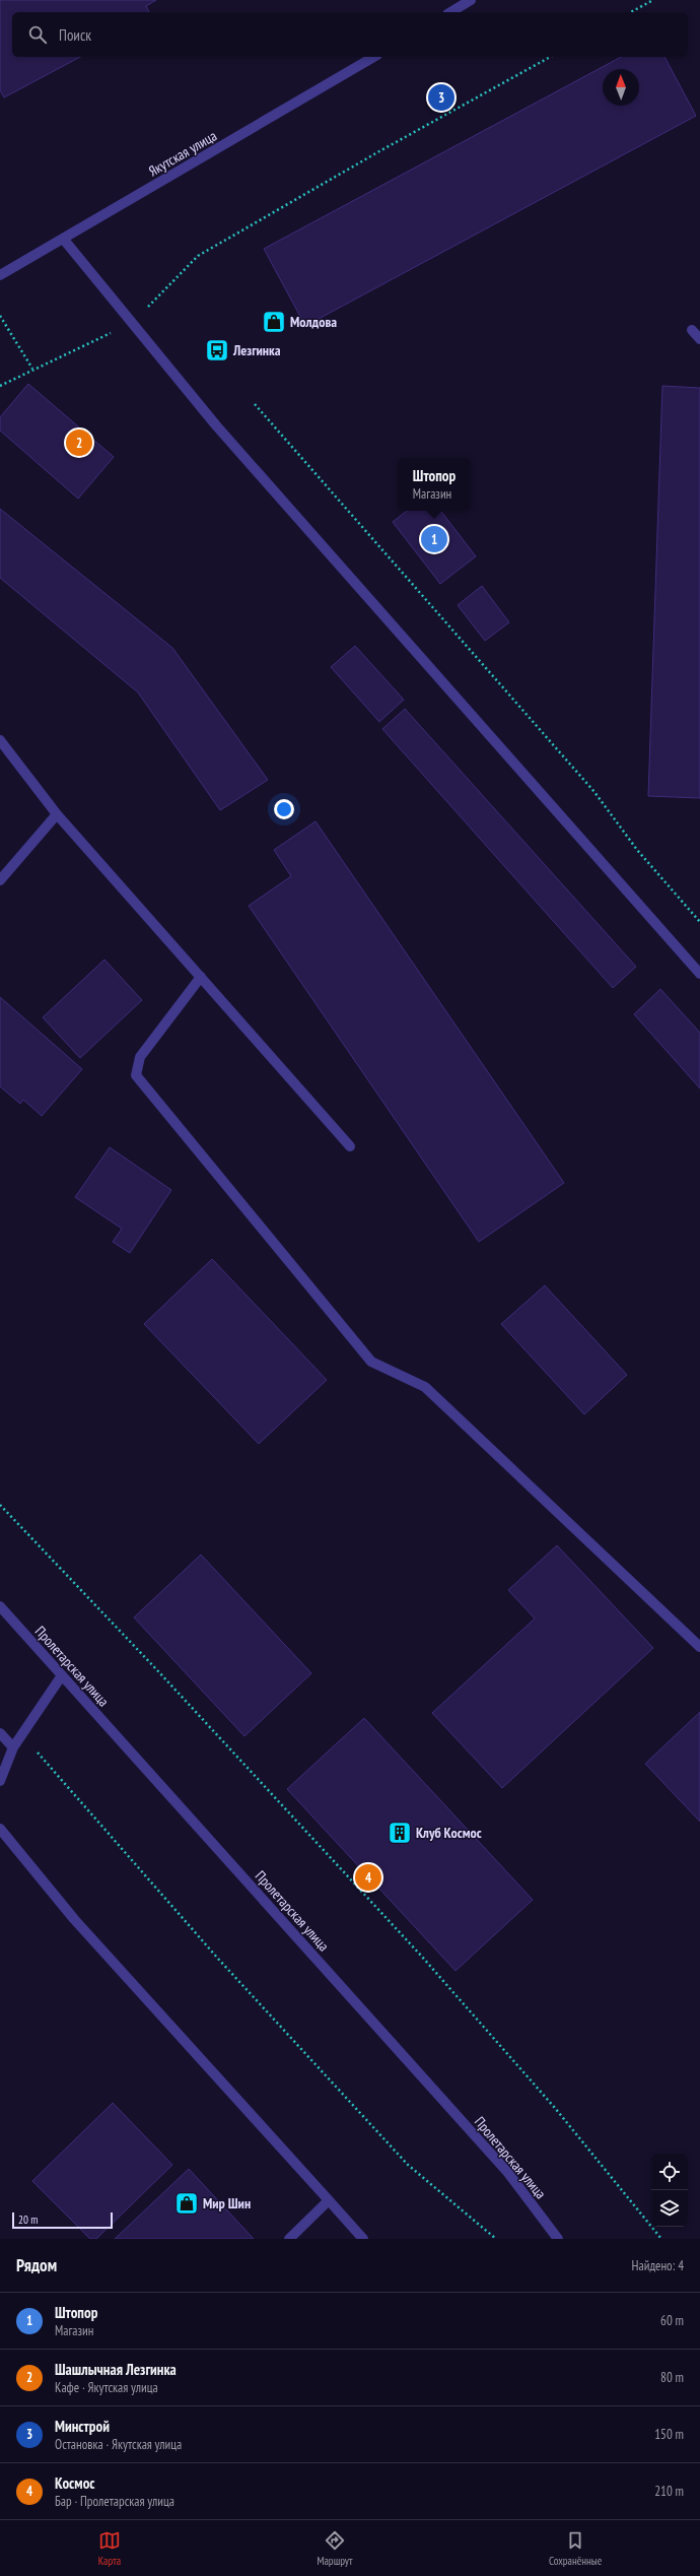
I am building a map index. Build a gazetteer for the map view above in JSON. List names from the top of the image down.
{
  "streets": {
    "street": ["Якутская улица", "Пролетарская улица"]
  },
  "places": {
    "shop": ["Молдова", "Мир Шин"],
    "bus stop": ["Лезгинка"],
    "building": ["Клуб Космос"]
  },
  "scale_bar": "20 m",
  "north": "top",
  "page": {
    "search": "Поиск",
    "pins": [
      "3",
      "2",
      "1",
      "4"
    ],
    "popup": ["Штопор", "Магазин"],
    "scale": "20 m",
    "heading": ["Рядом", "Найдено: 4"],
    "list": [
      {
        "mark": "1",
        "name": "Штопор",
        "note": "Магазин",
        "value": "60 m"
      },
      {
        "mark": "2",
        "name": "Шашлычная Лезгинка",
        "note": "Кафе · Якутская улица",
        "value": "80 m"
      },
      {
        "mark": "3",
        "name": "Минстрой",
        "note": "Остановка · Якутская улица",
        "value": "150 m"
      },
      {
        "mark": "4",
        "name": "Космос",
        "note": "Бар · Пролетарская улица",
        "value": "210 m"
      }
    ],
    "nav": ["Карта", "Маршрут", "Сохранённые"]
  }
}
